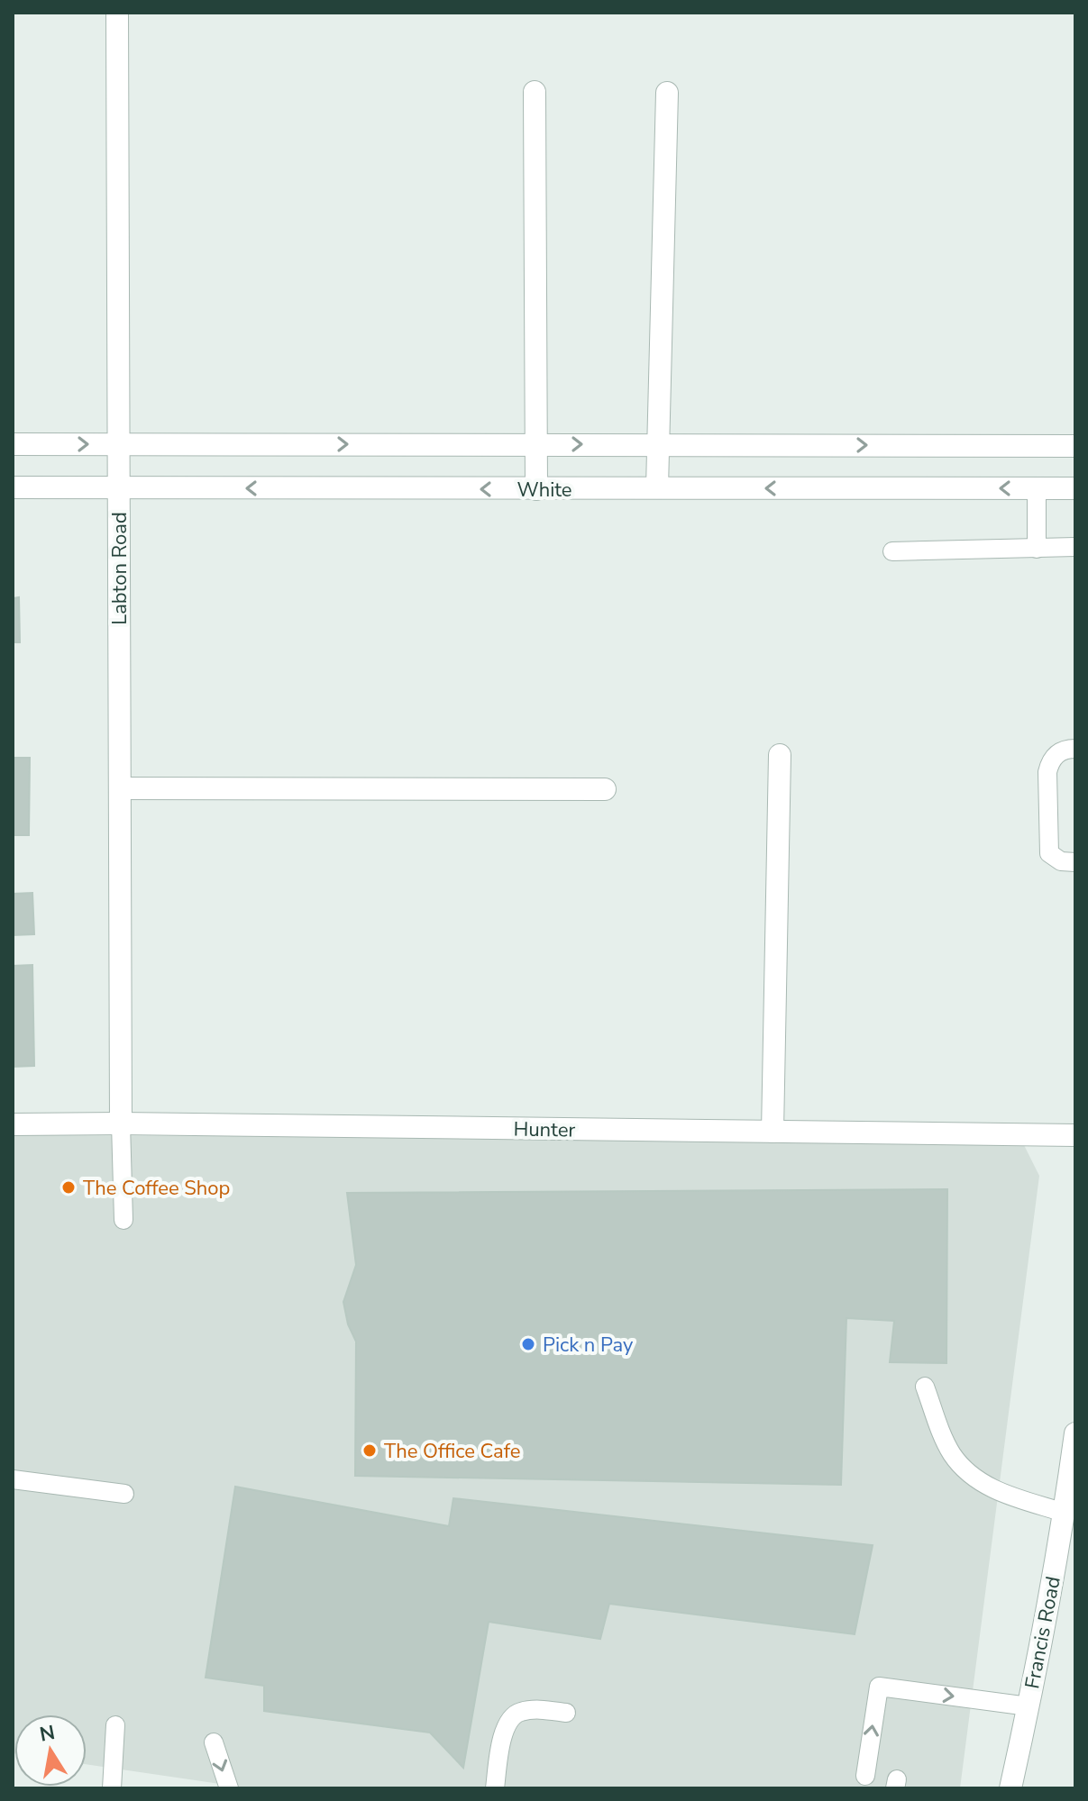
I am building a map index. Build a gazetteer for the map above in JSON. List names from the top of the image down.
{
  "streets": {
    "street": [
      "White",
      "Labton Road",
      "Hunter",
      "Francis Road"
    ]
  },
  "crossings": [
    ["White", "Labton Road"],
    ["Labton Road", "Hunter"]
  ],
  "places": ["The Coffee Shop", "Pick n Pay", "The Office Cafe"],
  "north": "top"
}
